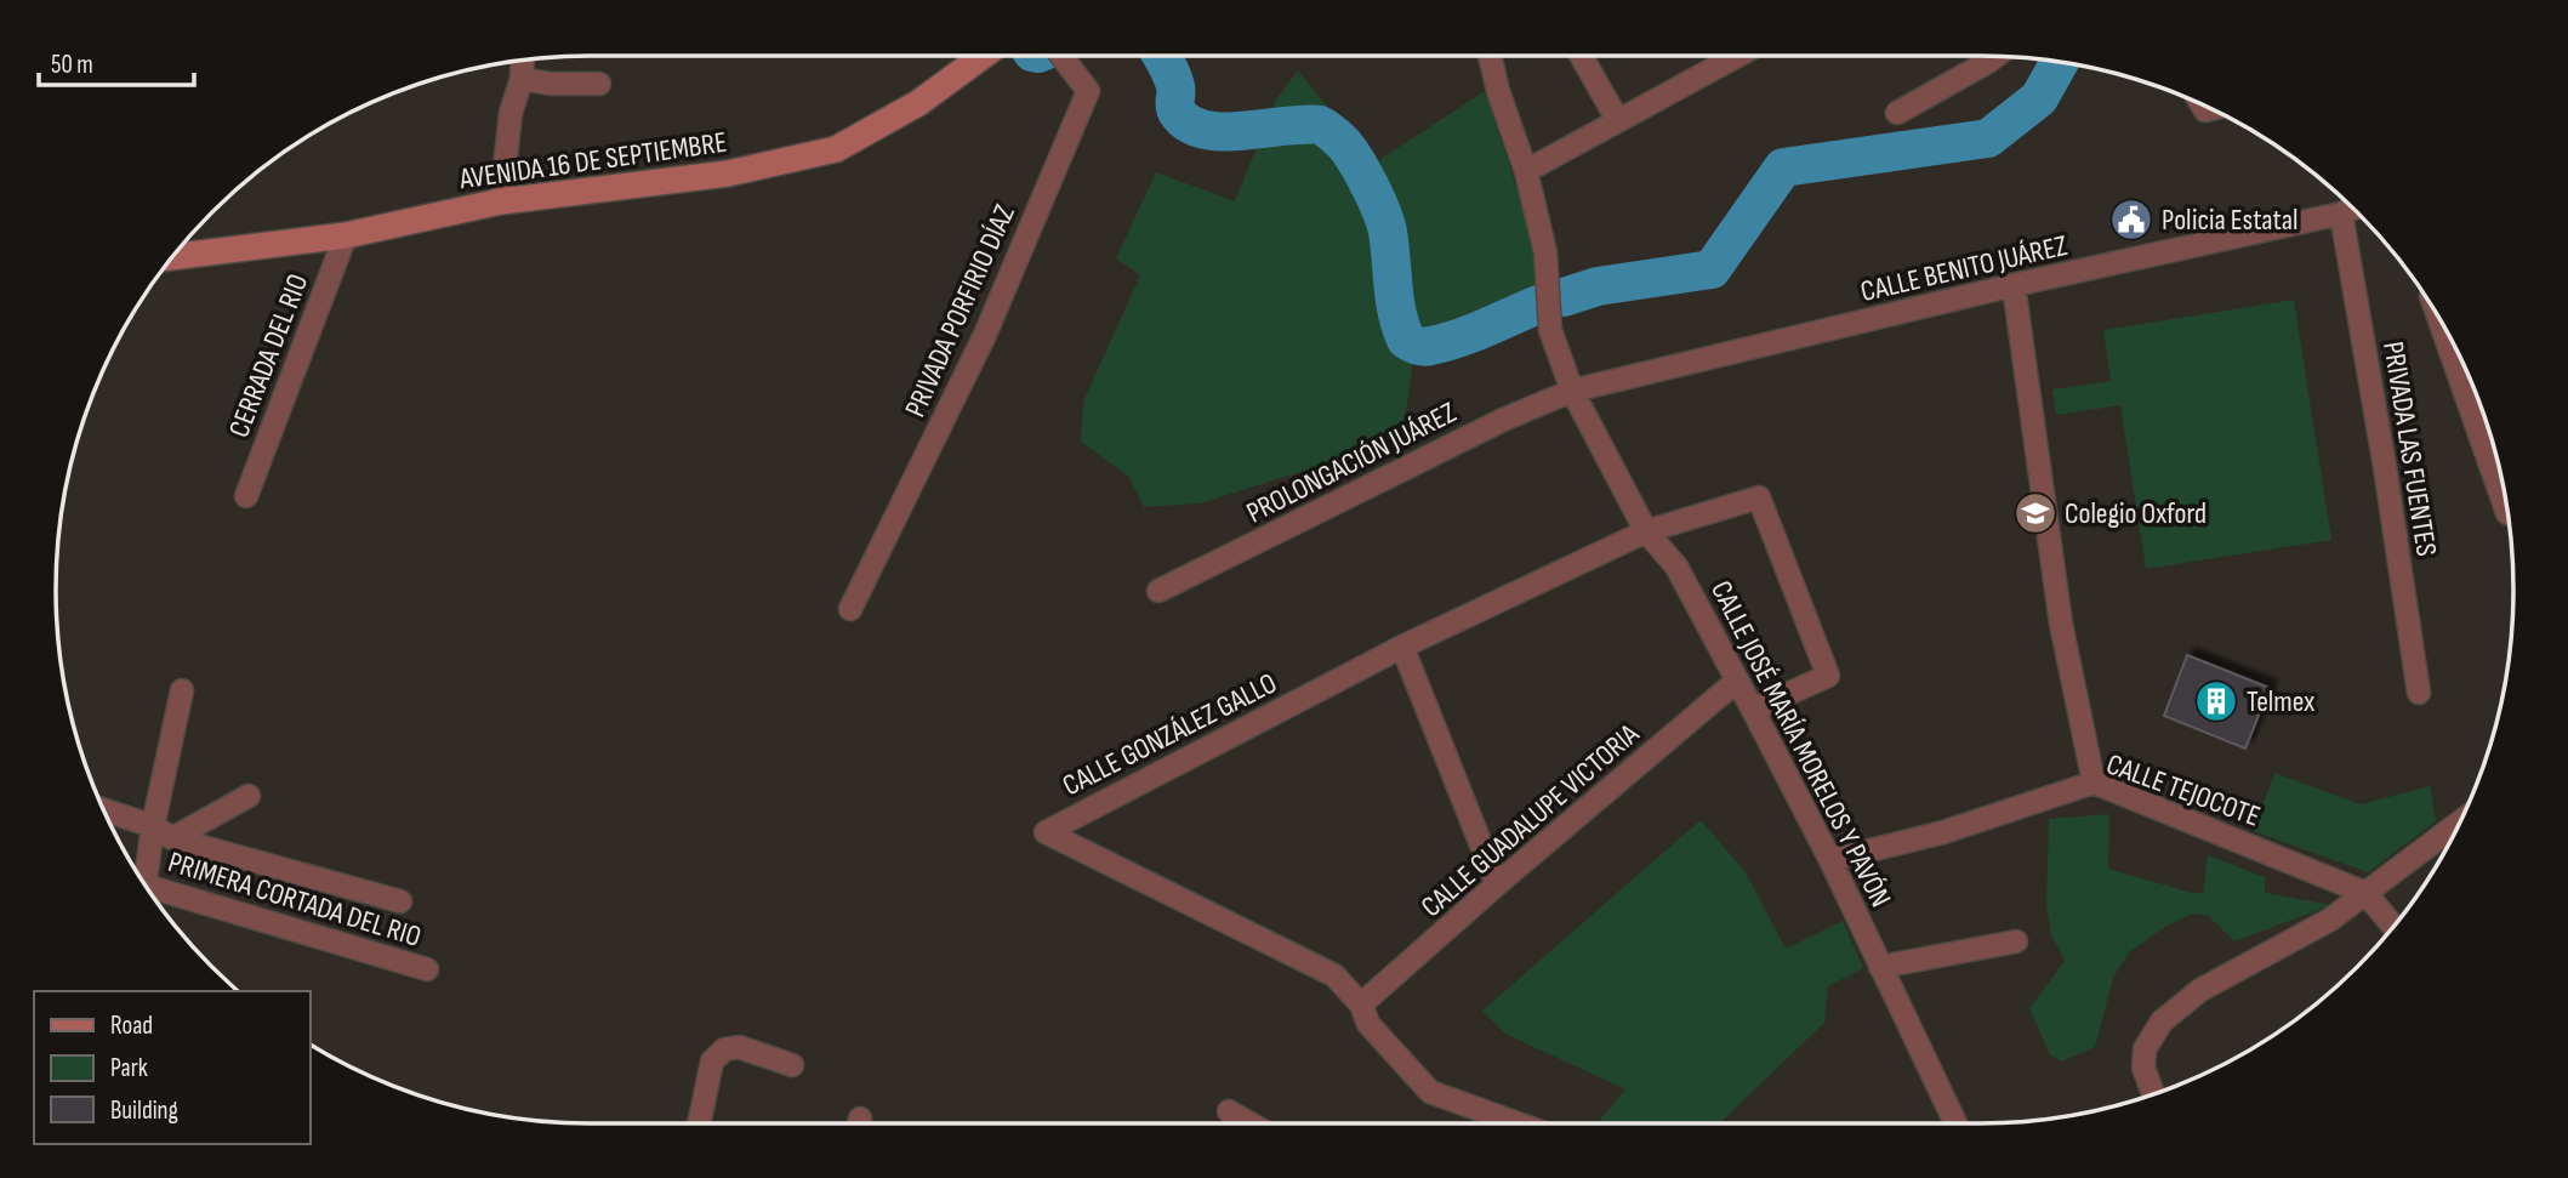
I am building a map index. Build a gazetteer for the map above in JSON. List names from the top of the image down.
{
  "streets": {
    "main road": ["AVENIDA 16 DE SEPTIEMBRE"],
    "street": [
      "CALLE BENITO JUÁREZ",
      "PRIVADA PORFIRIO DÍAZ",
      "CERRADA DEL RIO",
      "PRIVADA LAS FUENTES",
      "PROLONGACIÓN JUÁREZ",
      "CALLE GONZÁLEZ GALLO",
      "CALLE JOSÉ MARÍA MORELOS Y PAVÓN",
      "CALLE TEJOCOTE",
      "CALLE GUADALUPE VICTORIA",
      "PRIMERA CORTADA DEL RIO"
    ]
  },
  "crossings": [
    ["AVENIDA 16 DE SEPTIEMBRE", "CERRADA DEL RIO"],
    ["CALLE BENITO JUÁREZ", "PRIVADA LAS FUENTES"],
    ["CALLE BENITO JUÁREZ", "PROLONGACIÓN JUÁREZ"],
    ["CALLE BENITO JUÁREZ", "CALLE JOSÉ MARÍA MORELOS Y PAVÓN"],
    ["PROLONGACIÓN JUÁREZ", "CALLE JOSÉ MARÍA MORELOS Y PAVÓN"],
    ["CALLE GONZÁLEZ GALLO", "CALLE JOSÉ MARÍA MORELOS Y PAVÓN"],
    ["CALLE GONZÁLEZ GALLO", "CALLE GUADALUPE VICTORIA"],
    ["CALLE JOSÉ MARÍA MORELOS Y PAVÓN", "CALLE TEJOCOTE"],
    ["CALLE JOSÉ MARÍA MORELOS Y PAVÓN", "CALLE GUADALUPE VICTORIA"]
  ],
  "places": {
    "public building": ["Policia Estatal"],
    "school or university": ["Colegio Oxford"],
    "building": ["Telmex"]
  },
  "legend": ["Road", "Park", "Building"],
  "scale_bar": "50 m"
}
